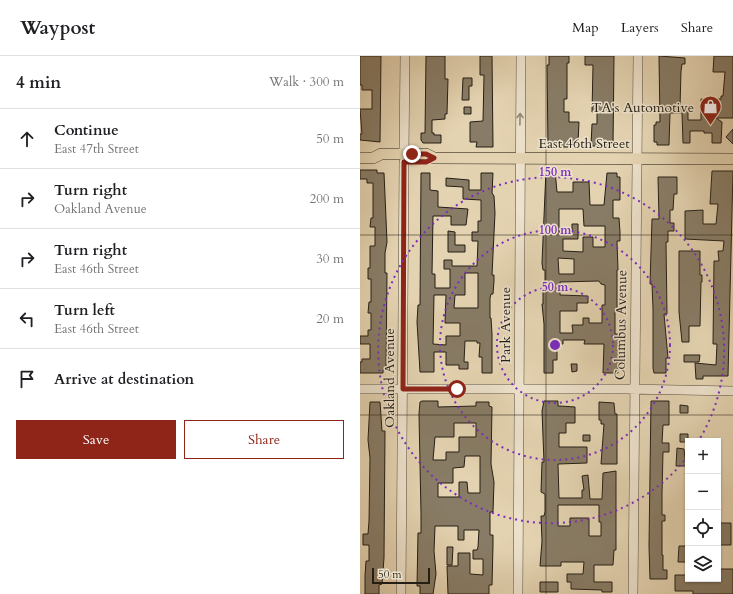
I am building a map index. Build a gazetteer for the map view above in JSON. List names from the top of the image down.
{
  "streets": {
    "main road": ["East 46th Street"],
    "street": ["Park Avenue", "Columbus Avenue", "Oakland Avenue"]
  },
  "crossings": [
    ["East 46th Street", "Park Avenue"],
    ["East 46th Street", "Columbus Avenue"],
    ["East 46th Street", "Oakland Avenue"]
  ],
  "places": {
    "shop": ["TA's Automotive"]
  },
  "scale_bar": "50 m",
  "page": {
    "header": "Waypost",
    "nav": ["Map", "Layers", "Share"],
    "heading": ["4 min", "Walk · 300 m"],
    "list": [
      ["Continue", "East 47th Street", "50 m"],
      ["Turn right", "Oakland Avenue", "200 m"],
      ["Turn right", "East 46th Street", "30 m"],
      ["Turn left", "East 46th Street", "20 m"],
      "Arrive at destination"
    ],
    "buttons": ["Save", "Share"],
    "map_buttons": ["+", "−"],
    "scale": "50 m"
  },
  "rings": ["150 m", "100 m", "50 m"]
}
